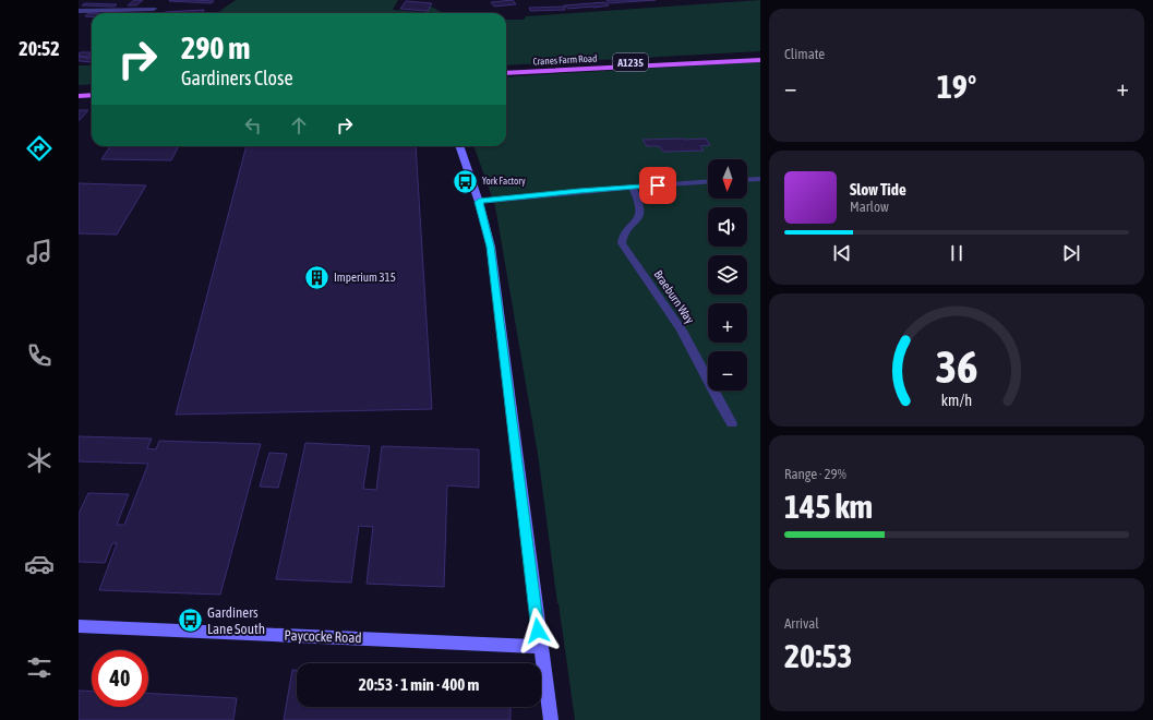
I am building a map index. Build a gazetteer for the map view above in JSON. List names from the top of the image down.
{
  "streets": {
    "main road": ["Cranes Farm Road", "A1235"],
    "street": ["Braeburn Way", "Paycocke Road"]
  },
  "places": {
    "bus stop": ["York Factory", "Gardiners Lane South"],
    "building": ["Imperium 315"]
  },
  "north": "bottom",
  "page": {
    "tabs": "20:52",
    "tile": [
      "Climate",
      ["Range · 29%", "145 km"],
      ["Arrival", "20:53"]
    ],
    "turn": ["290 m", "Gardiners Close"],
    "heat": ["−", "19°", "+"],
    "map_buttons": ["+", "−"],
    "song": ["Slow Tide", "Marlow"],
    "limit": "40",
    "trip": "20:53 · 1 min · 400 m",
    "gauge": ["36", "km/h"]
  }
}
